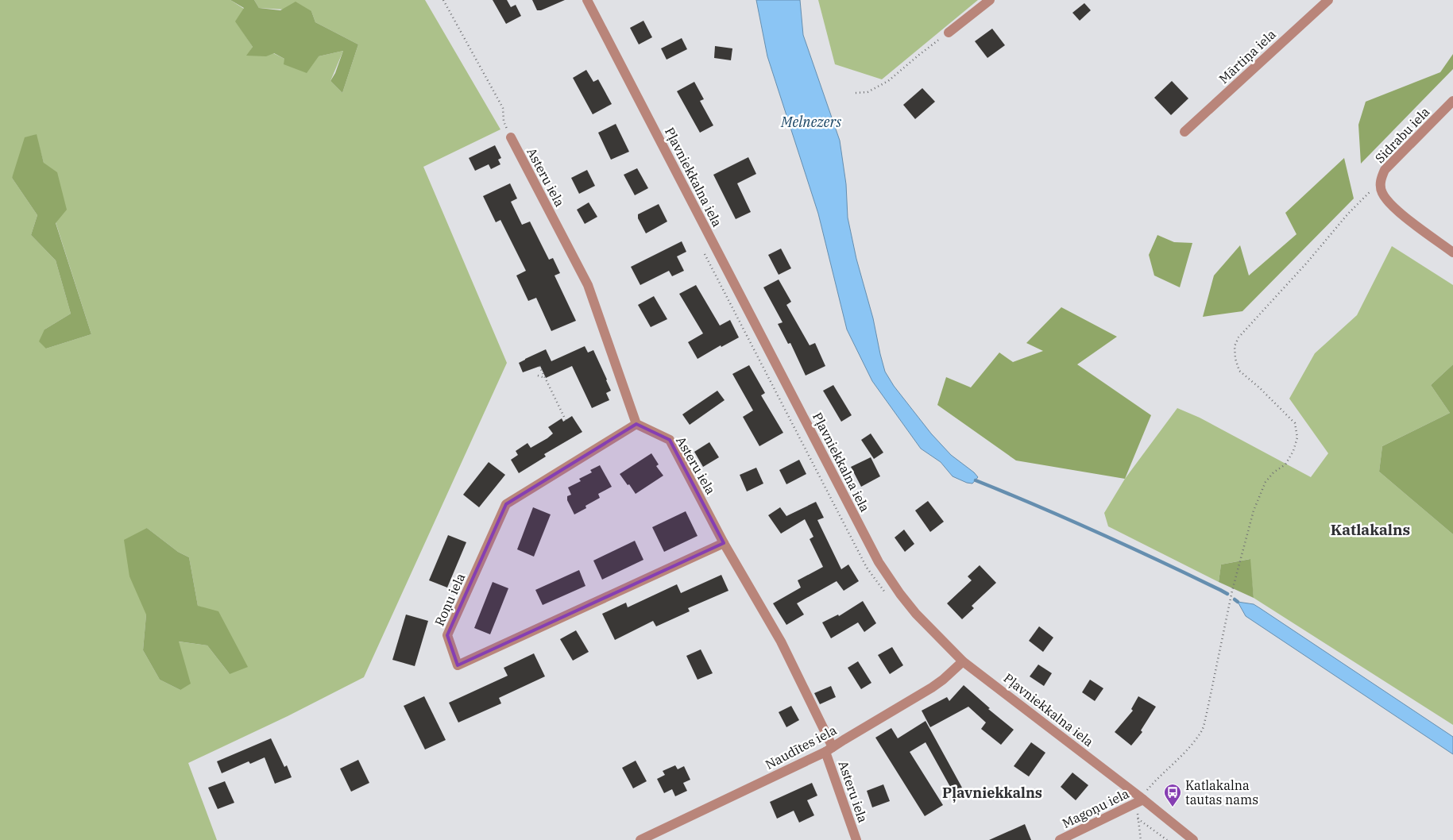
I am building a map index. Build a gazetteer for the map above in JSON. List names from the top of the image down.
{
  "streets": {
    "street": [
      "Mārtiņa iela",
      "Sidrabu iela",
      "Asteru iela",
      "Pļavniekkalna iela",
      "Roņu iela",
      "Naudītes iela",
      "Magoņu iela"
    ]
  },
  "crossings": [
    ["Asteru iela", "Roņu iela"],
    ["Asteru iela", "Naudītes iela"],
    ["Pļavniekkalna iela", "Naudītes iela"],
    ["Pļavniekkalna iela", "Magoņu iela"]
  ],
  "districts": ["Katlakalns", "Pļavniekkalns"],
  "water": ["Melnezers"],
  "places": {
    "bus stop": ["Katlakalna tautas nams"]
  }
}
